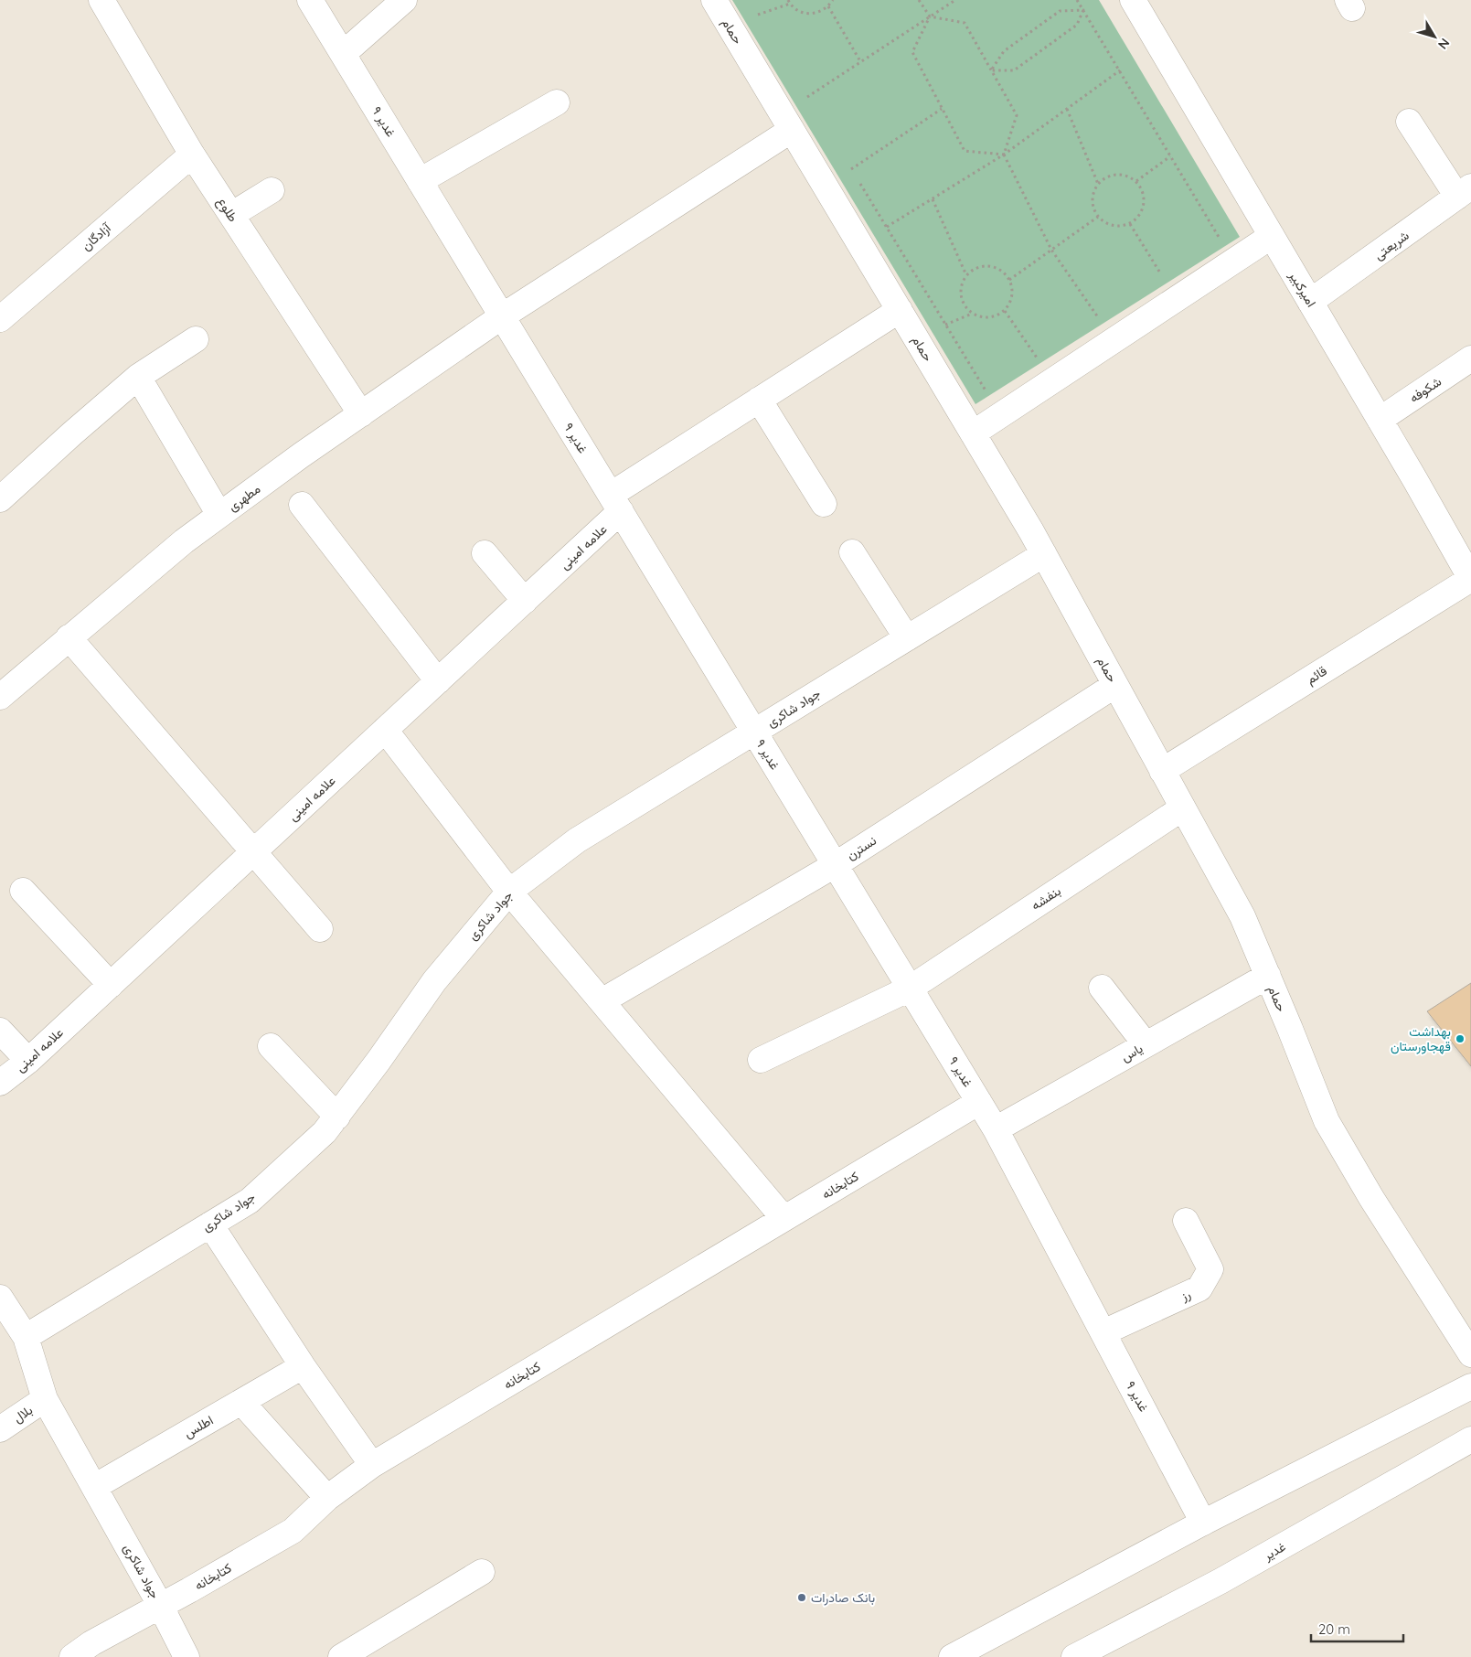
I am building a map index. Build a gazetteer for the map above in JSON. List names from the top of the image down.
{
  "streets": {
    "street": [
      "حمام",
      "غدیر ۹",
      "طلوع",
      "آزادگان",
      "شریعتی",
      "امیرکبیر",
      "شکوفه",
      "مطهری",
      "علامه امینی",
      "قائم",
      "جواد شاکری",
      "نسترن",
      "بنفشه",
      "یاس",
      "کتابخانه",
      "رز",
      "بلال",
      "اطلس",
      "غدیر"
    ]
  },
  "crossings": [
    ["حمام", "مطهری"],
    ["حمام", "علامه امینی"],
    ["حمام", "قائم"],
    ["حمام", "جواد شاکری"],
    ["حمام", "نسترن"],
    ["حمام", "بنفشه"],
    ["حمام", "یاس"],
    ["غدیر ۹", "مطهری"],
    ["غدیر ۹", "علامه امینی"],
    ["غدیر ۹", "جواد شاکری"],
    ["غدیر ۹", "نسترن"],
    ["غدیر ۹", "بنفشه"],
    ["غدیر ۹", "یاس"],
    ["غدیر ۹", "کتابخانه"],
    ["غدیر ۹", "رز"],
    ["طلوع", "آزادگان"],
    ["طلوع", "مطهری"],
    ["شریعتی", "امیرکبیر"],
    ["امیرکبیر", "شکوفه"],
    ["امیرکبیر", "قائم"],
    ["جواد شاکری", "کتابخانه"],
    ["جواد شاکری", "بلال"],
    ["جواد شاکری", "اطلس"]
  ],
  "places": ["بهداشت قهجاورستان", "بانک صادرات"],
  "scale_bar": "20 m",
  "north": "bottom right"
}
